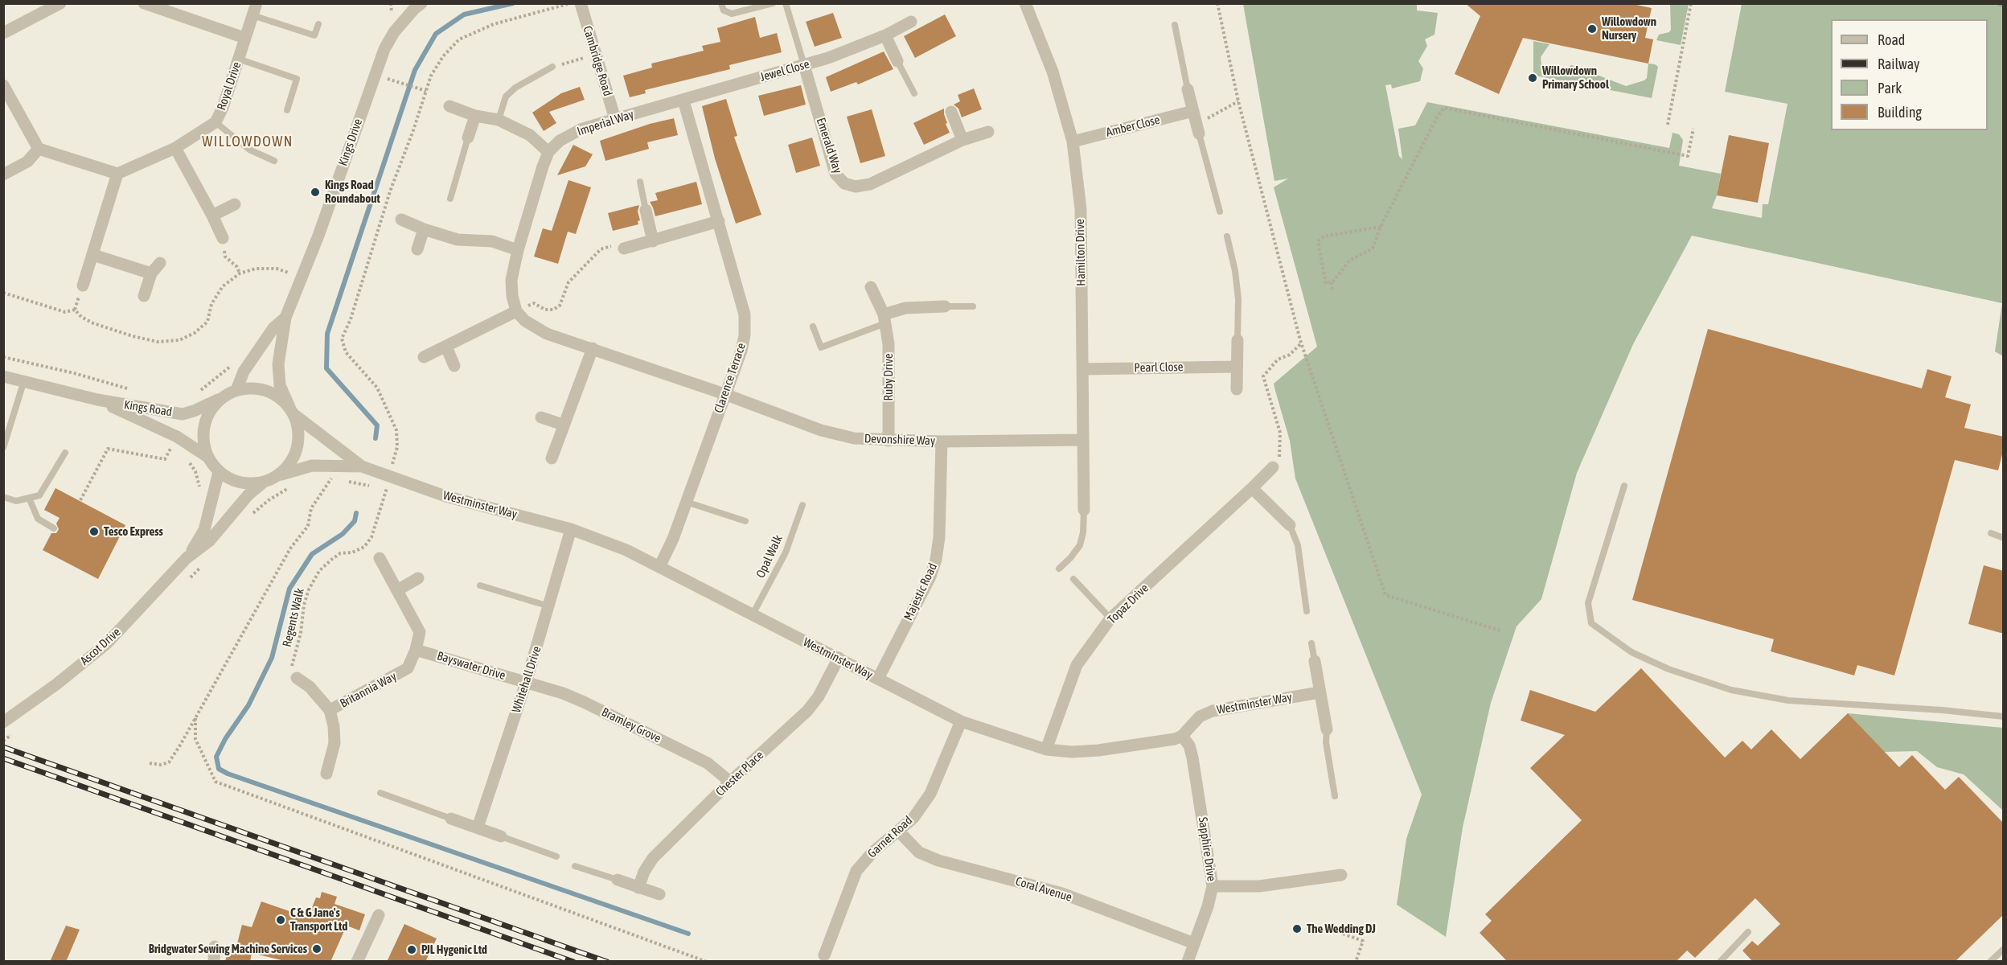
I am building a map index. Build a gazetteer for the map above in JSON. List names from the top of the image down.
{
  "streets": {
    "street": [
      "Cambridge Road",
      "Jewel Close",
      "Royal Drive",
      "Imperial Way",
      "Amber Close",
      "Kings Drive",
      "Emerald Way",
      "Hamilton Drive",
      "Pearl Close",
      "Ruby Drive",
      "Clarence Terrace",
      "Kings Road",
      "Devonshire Way",
      "Westminster Way",
      "Majestic Road",
      "Topaz Drive",
      "Ascot Drive",
      "Bayswater Drive",
      "Whitehall Drive",
      "Britannia Way",
      "Bramley Grove",
      "Chester Place",
      "Garnet Road",
      "Sapphire Drive",
      "Coral Avenue"
    ],
    "lane": ["Opal Walk"],
    "path": ["Regents Walk"]
  },
  "crossings": [
    ["Cambridge Road", "Imperial Way"],
    ["Jewel Close", "Imperial Way"],
    ["Jewel Close", "Emerald Way"],
    ["Jewel Close", "Clarence Terrace"],
    ["Imperial Way", "Clarence Terrace"],
    ["Amber Close", "Hamilton Drive"],
    ["Kings Drive", "Kings Road"],
    ["Kings Drive", "Westminster Way"],
    ["Hamilton Drive", "Pearl Close"],
    ["Hamilton Drive", "Devonshire Way"],
    ["Ruby Drive", "Devonshire Way"],
    ["Clarence Terrace", "Devonshire Way"],
    ["Clarence Terrace", "Westminster Way"],
    ["Kings Road", "Westminster Way"],
    ["Devonshire Way", "Majestic Road"],
    ["Westminster Way", "Opal Walk"],
    ["Westminster Way", "Majestic Road"],
    ["Westminster Way", "Topaz Drive"],
    ["Westminster Way", "Regents Walk"],
    ["Westminster Way", "Whitehall Drive"],
    ["Westminster Way", "Chester Place"],
    ["Westminster Way", "Garnet Road"],
    ["Westminster Way", "Sapphire Drive"],
    ["Bayswater Drive", "Whitehall Drive"],
    ["Bayswater Drive", "Britannia Way"],
    ["Bayswater Drive", "Bramley Grove"],
    ["Whitehall Drive", "Bramley Grove"],
    ["Bramley Grove", "Chester Place"],
    ["Garnet Road", "Coral Avenue"],
    ["Sapphire Drive", "Coral Avenue"]
  ],
  "districts": ["WILLOWDOWN"],
  "places": [
    "Willowdown Nursery",
    "Willowdown Primary School",
    "Kings Road Roundabout",
    "Tesco Express",
    "C & G Jane's Transport Ltd",
    "The Wedding DJ",
    "Bridgwater Sewing Machine Services",
    "PJL Hygenic Ltd"
  ],
  "legend": [
    "Road",
    "Railway",
    "Park",
    "Building"
  ]
}
